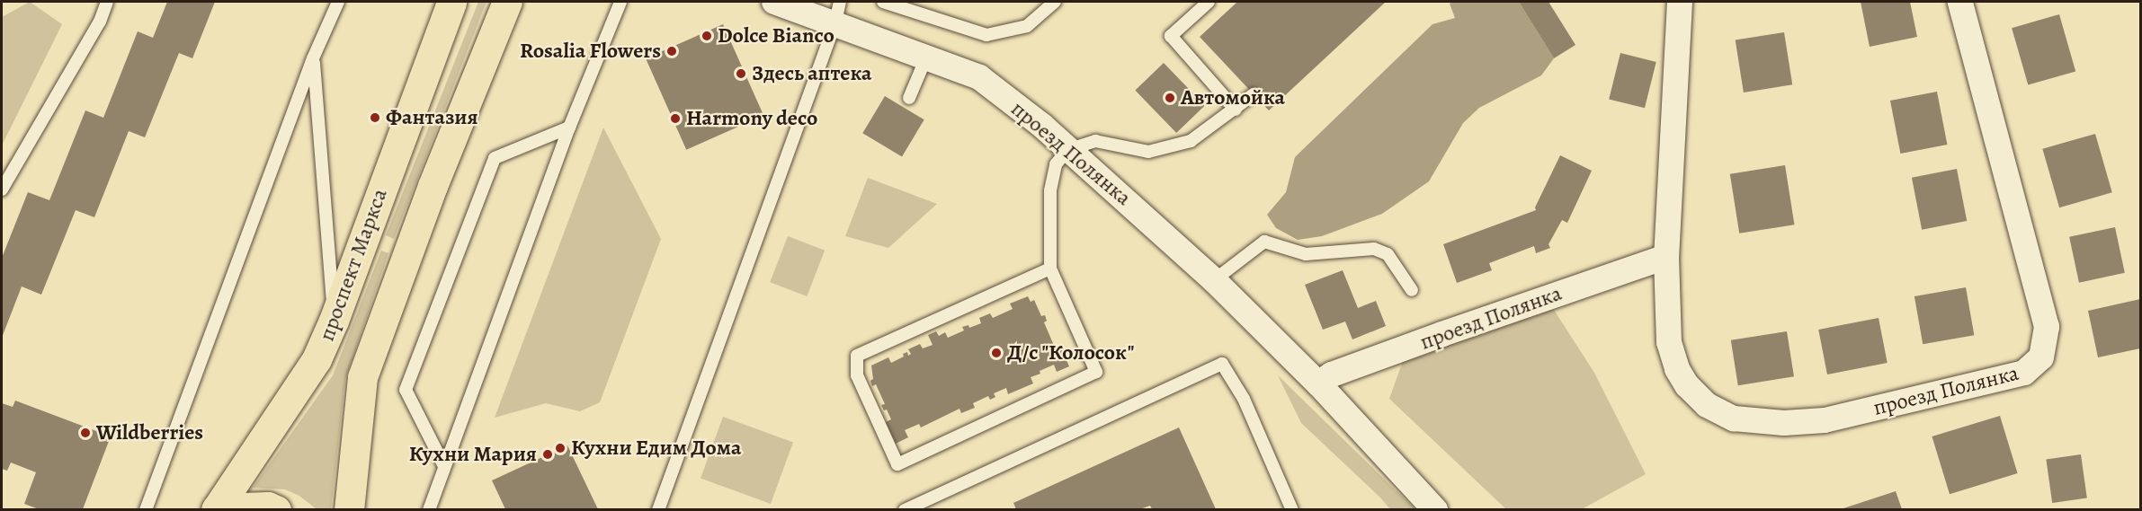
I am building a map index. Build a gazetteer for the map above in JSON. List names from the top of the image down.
{
  "streets": {
    "main road": ["проспект Маркса"],
    "street": ["проезд Полянка"]
  },
  "places": [
    "Dolce Bianco",
    "Rosalia Flowers",
    "Здесь аптека",
    "Автомойка",
    "Фантазия",
    "Harmony deco",
    "Д/с \"Колосок\"",
    "Wildberries",
    "Кухни Едим Дома",
    "Кухни Мария"
  ]
}
